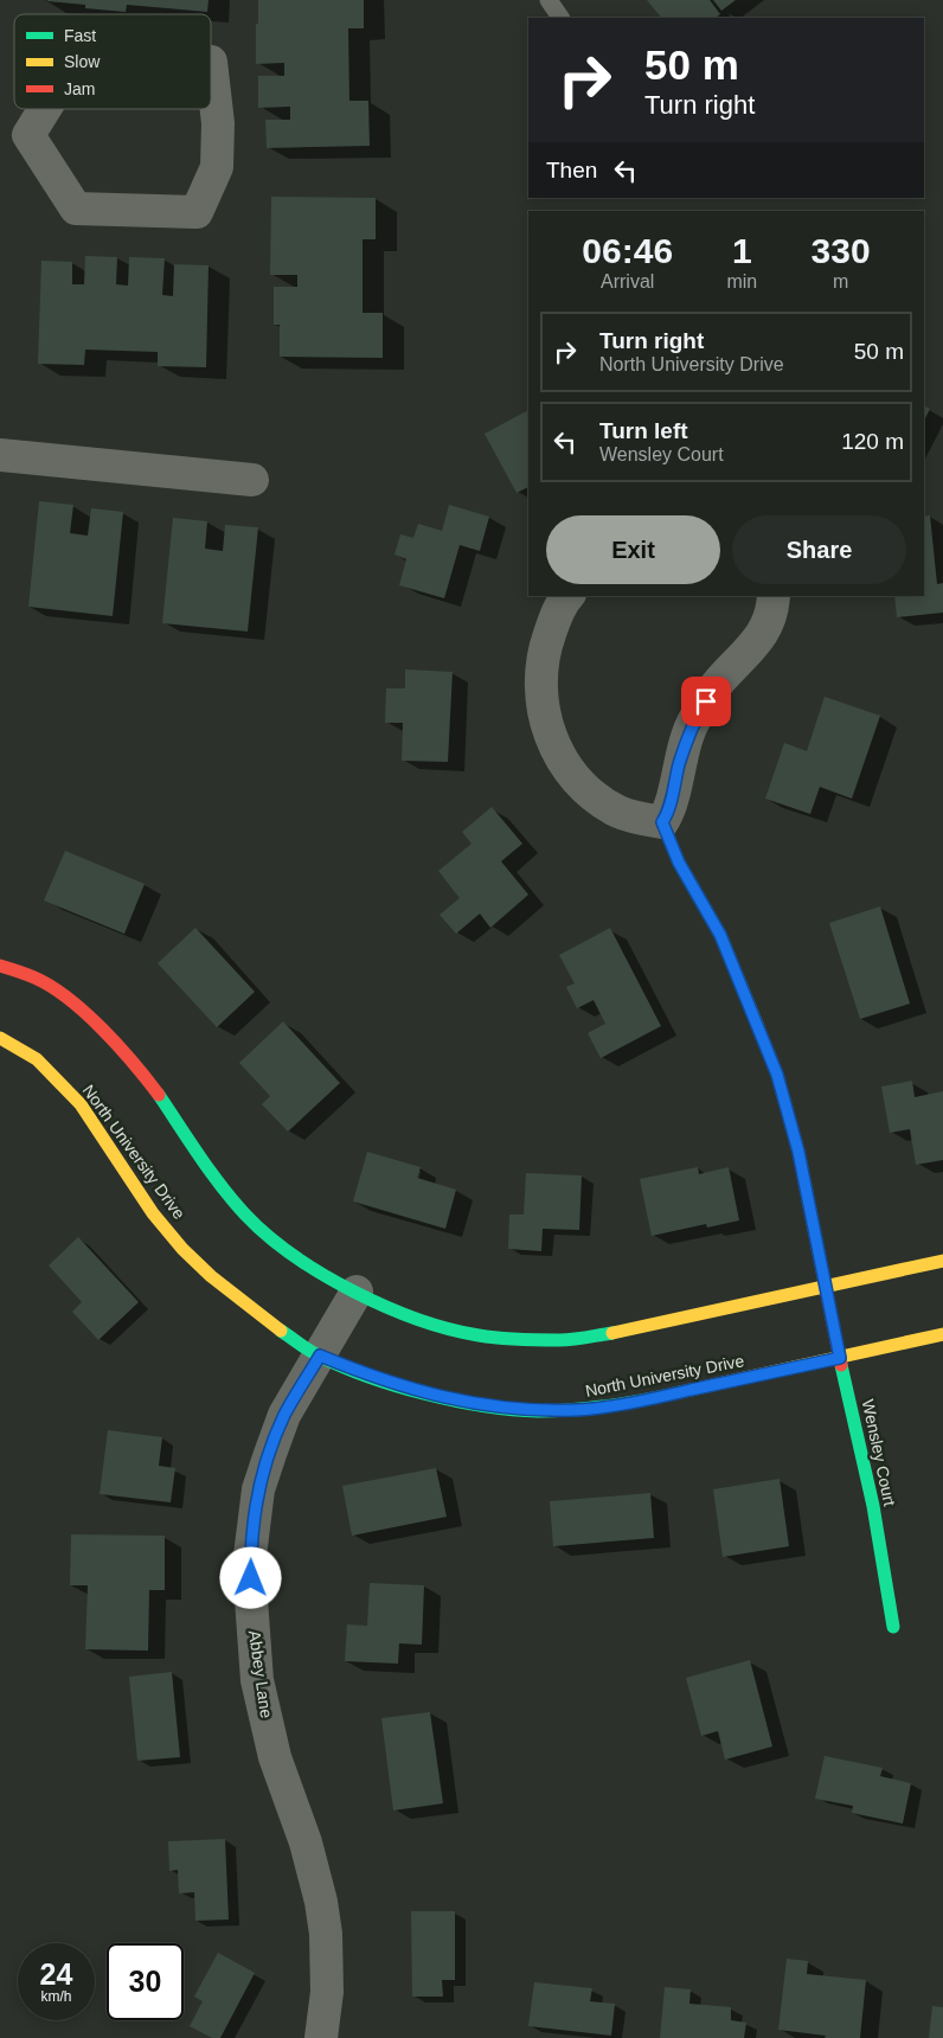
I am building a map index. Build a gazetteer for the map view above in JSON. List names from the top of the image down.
{
  "streets": {
    "street": ["North University Drive", "Wensley Court", "Abbey Lane"]
  },
  "crossings": [
    ["North University Drive", "Wensley Court"],
    ["North University Drive", "Abbey Lane"]
  ],
  "legend": ["Fast", "Slow", "Jam"],
  "page": {
    "turn": ["50 m", "Turn right"],
    "then": "Then",
    "eta": [
      "06:46",
      "Arrival",
      "1",
      "min",
      "330",
      "m"
    ],
    "list": [
      {
        "name": "Turn right",
        "note": "North University Drive",
        "value": "50 m"
      },
      {
        "name": "Turn left",
        "note": "Wensley Court",
        "value": "120 m"
      }
    ],
    "buttons": ["Exit", "Share"],
    "speed": "24 km/h",
    "limit": "30"
  }
}
